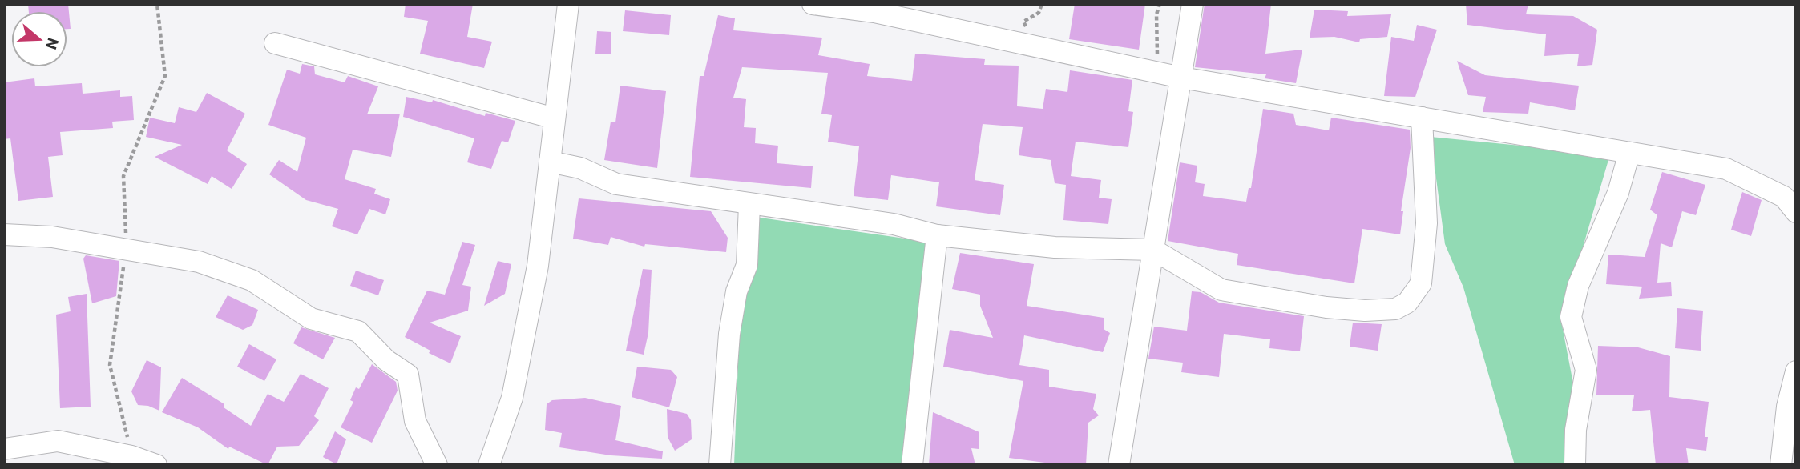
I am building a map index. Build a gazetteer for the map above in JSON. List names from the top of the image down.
{
  "north": "right"
}
